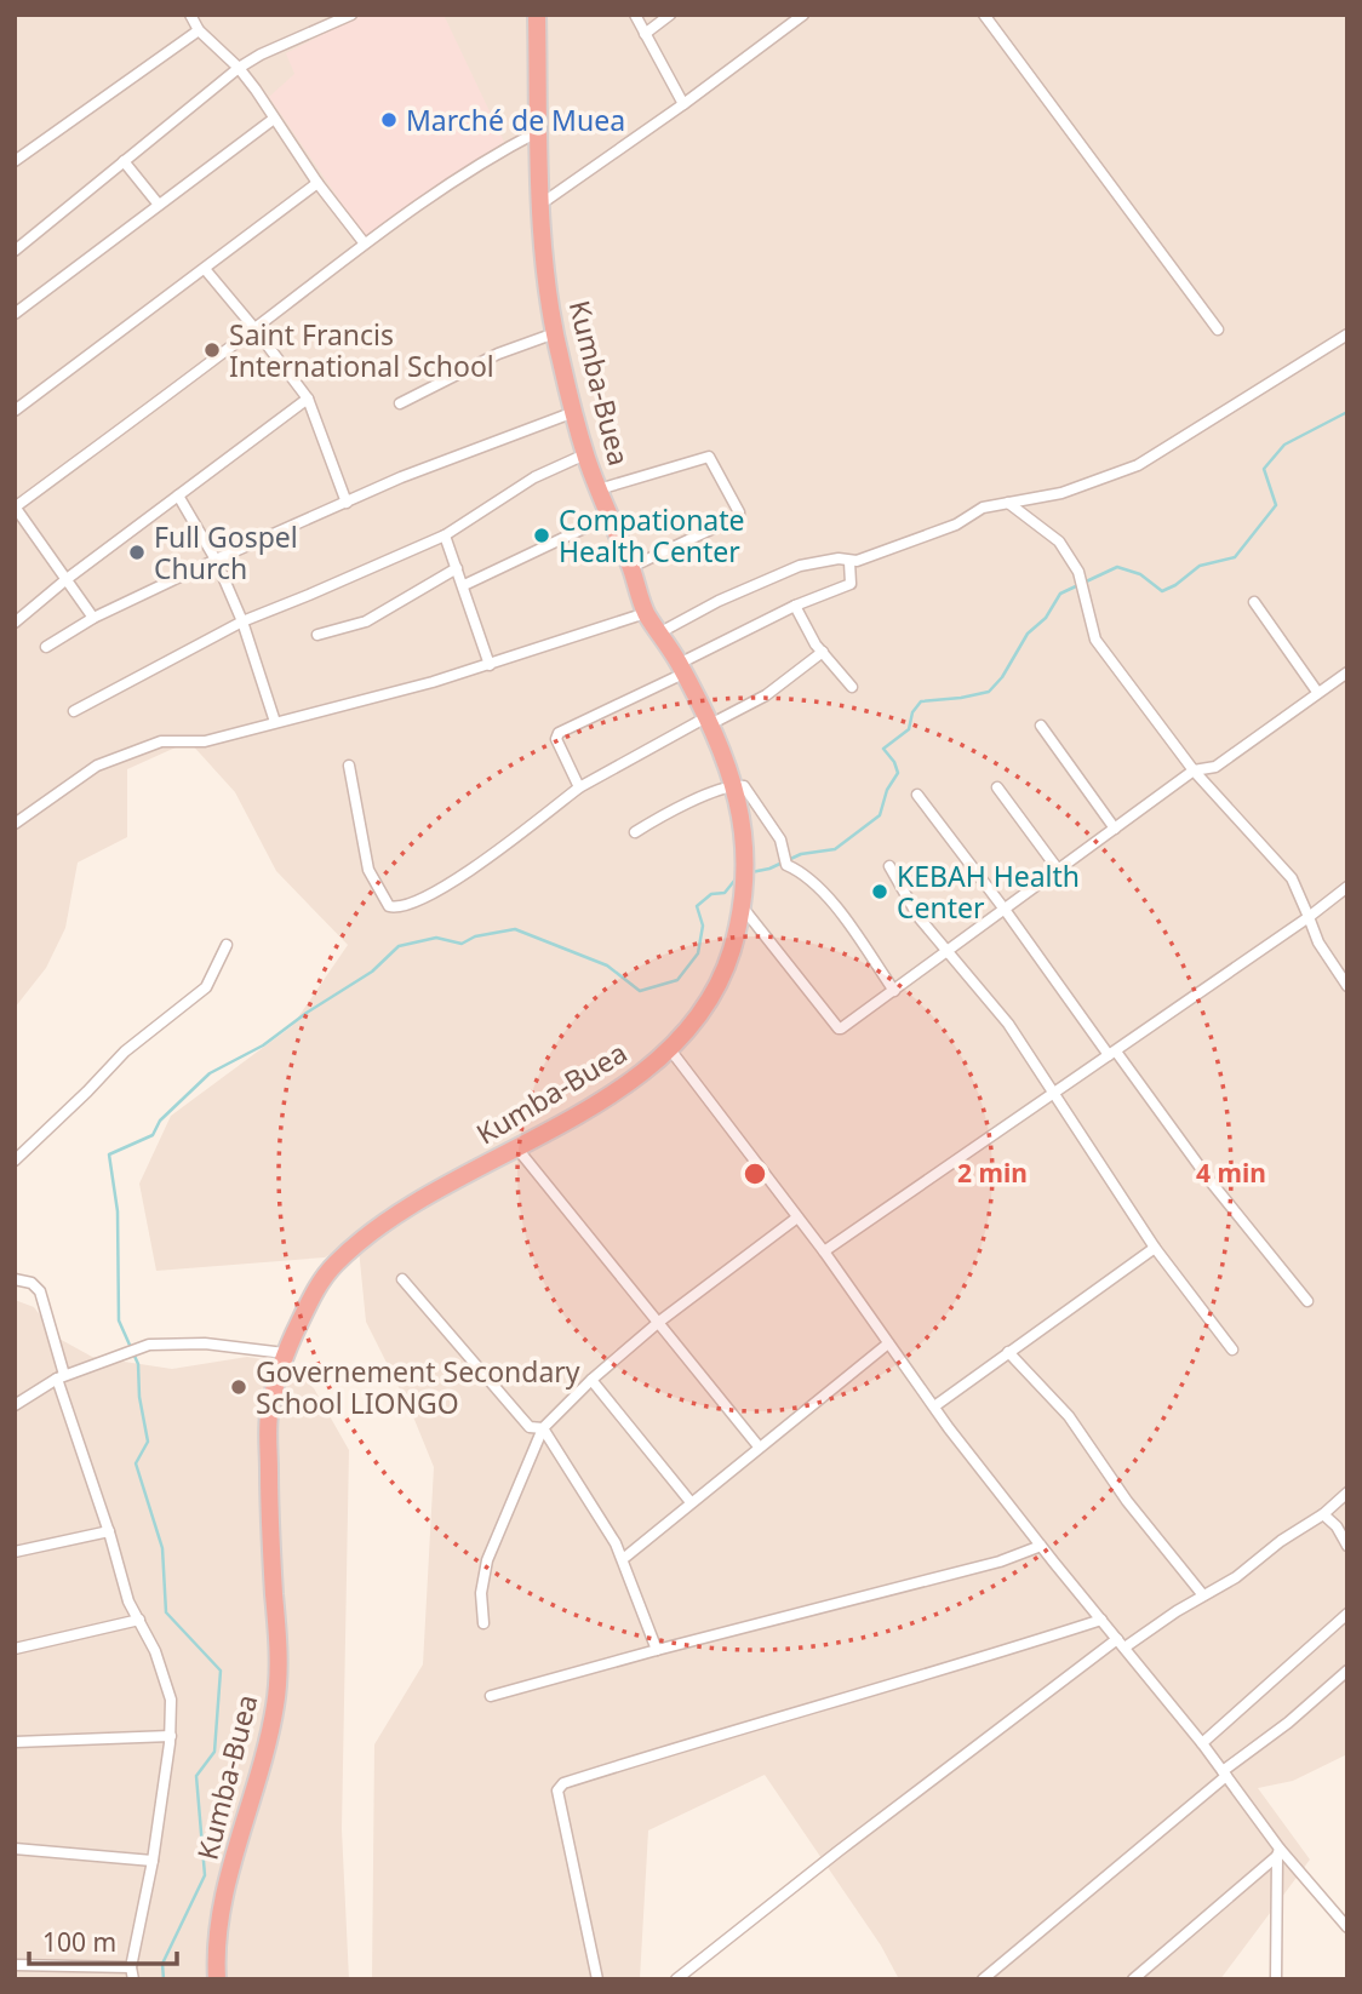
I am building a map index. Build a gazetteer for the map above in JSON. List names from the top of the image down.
{
  "streets": {
    "highway": ["Kumba-Buea"]
  },
  "places": [
    "Marché de Muea",
    "Saint Francis International School",
    "Compationate Health Center",
    "Full Gospel Church",
    "KEBAH Health Center",
    "Governement Secondary School LIONGO"
  ],
  "scale_bar": "100 m",
  "rings": ["2 min", "4 min"]
}
